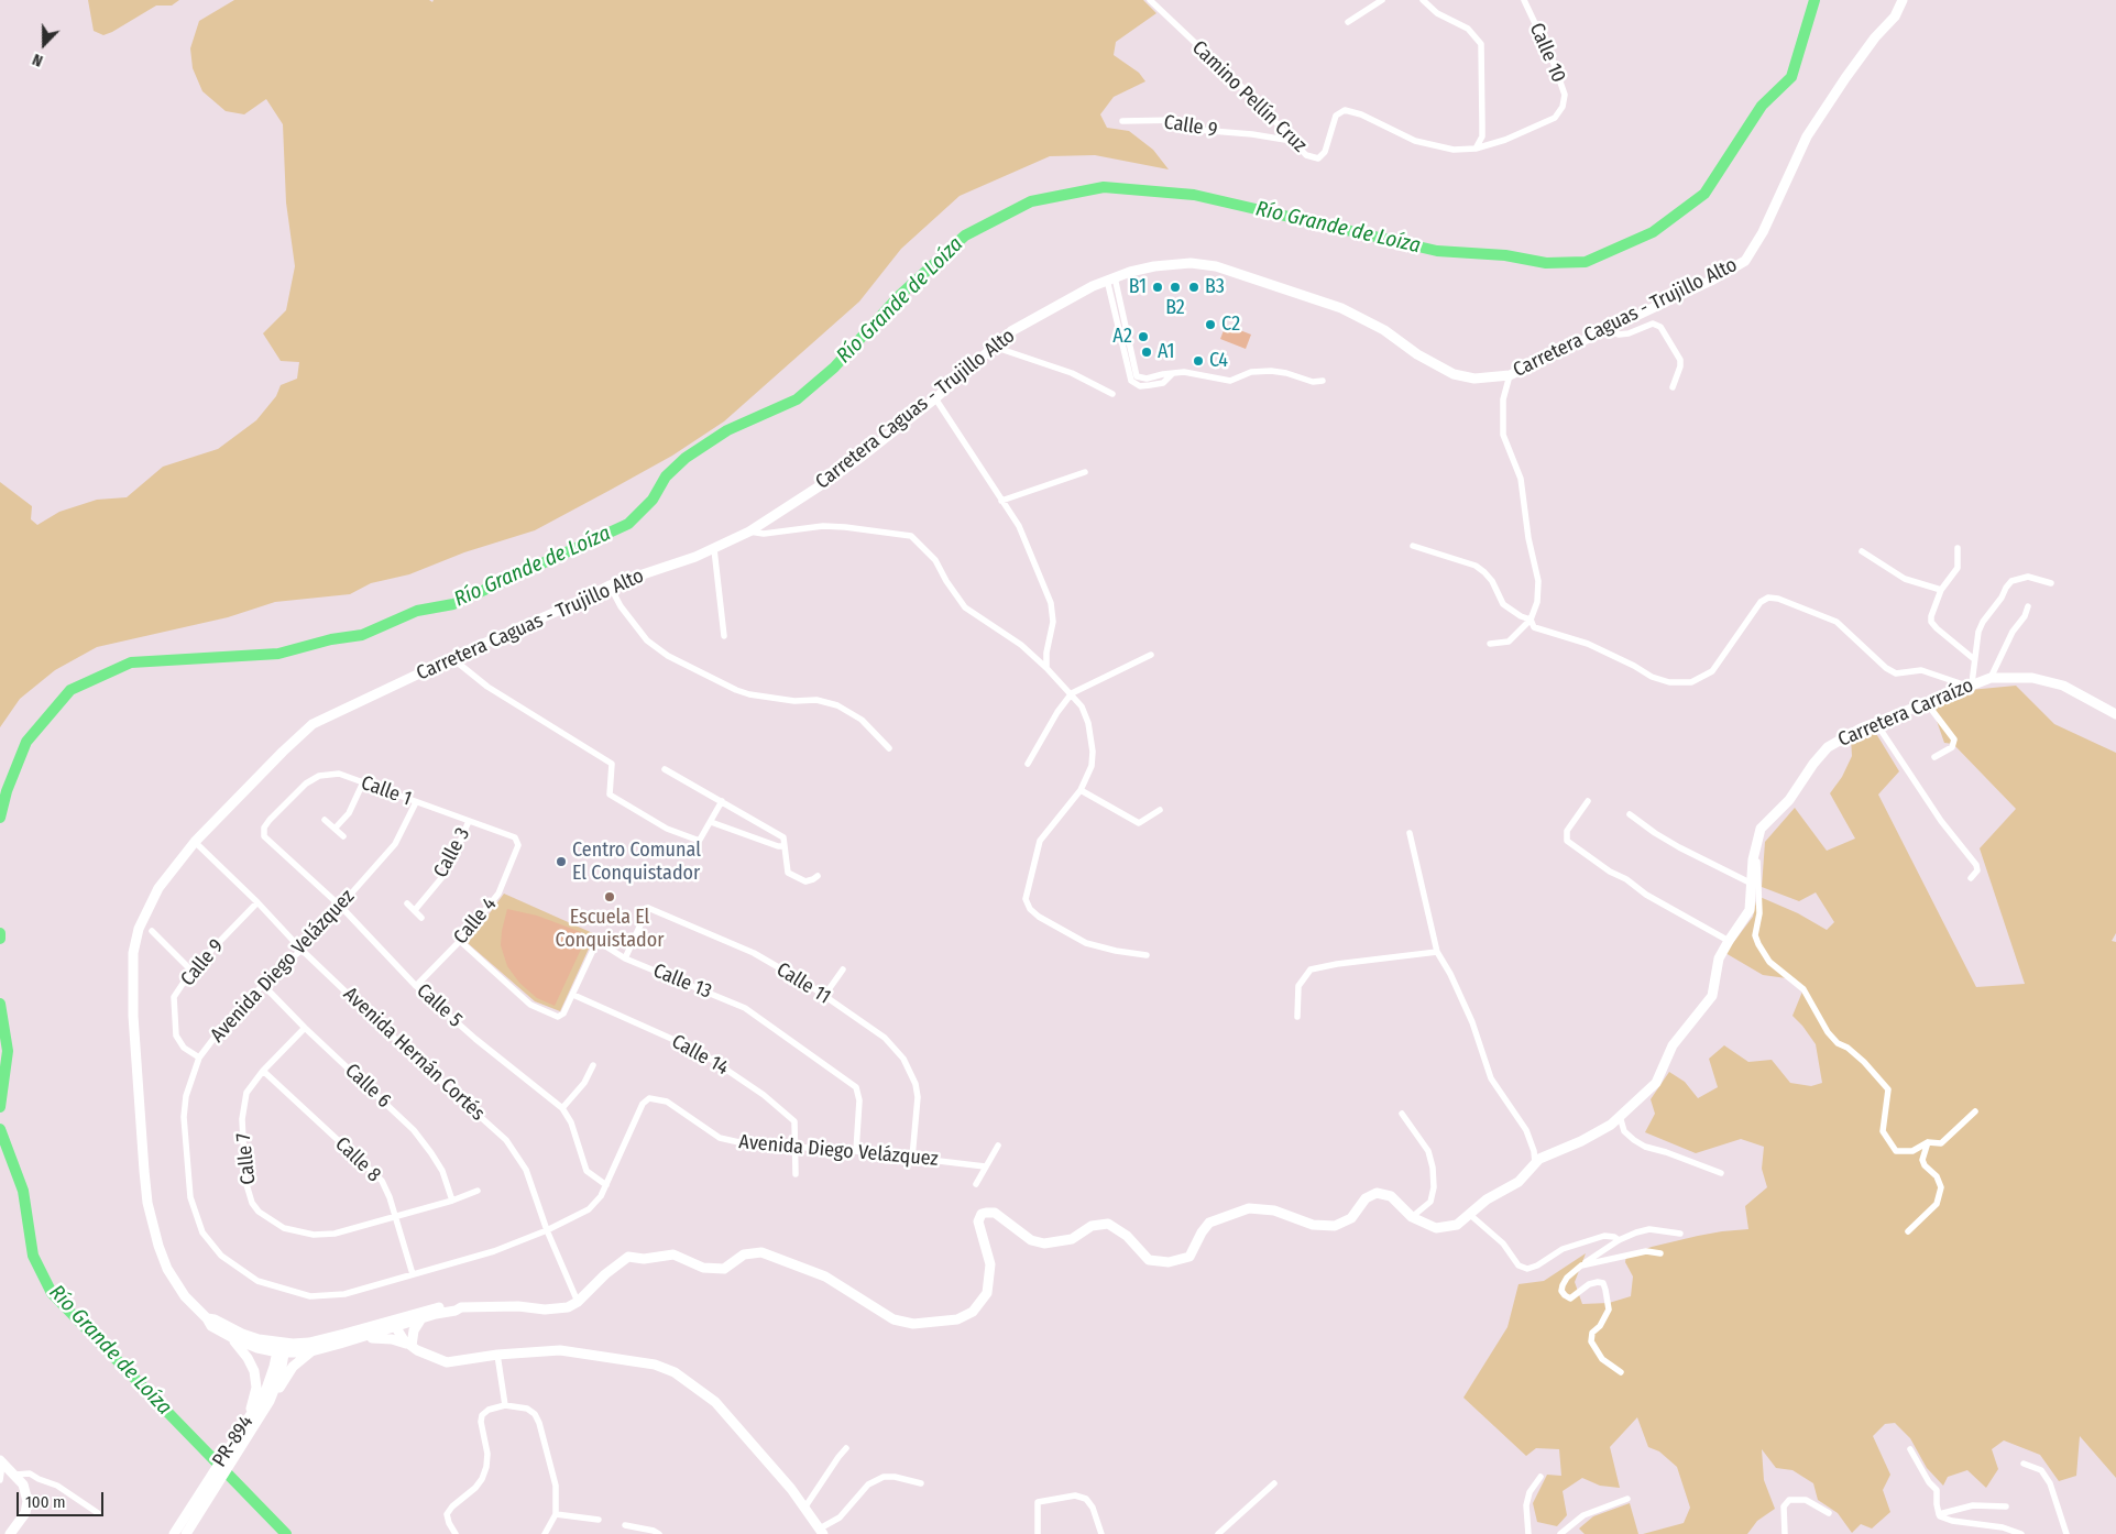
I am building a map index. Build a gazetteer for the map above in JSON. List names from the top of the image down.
{
  "streets": {
    "street": [
      "Calle 10",
      "Camino Pellín Cruz",
      "Calle 9",
      "Carretera Caguas - Trujillo Alto",
      "Carretera Carraízo",
      "Calle 1",
      "Calle 3",
      "Calle 4",
      "Avenida Diego Velázquez",
      "Calle 13",
      "Calle 11",
      "Calle 5",
      "Avenida Hernán Cortés",
      "Calle 14",
      "Calle 6",
      "Calle 7",
      "Calle 8",
      "PR-894"
    ]
  },
  "crossings": [
    ["Calle 10", "Camino Pellín Cruz"],
    ["Camino Pellín Cruz", "Calle 9"],
    ["Calle 9", "Avenida Diego Velázquez"],
    ["Calle 9", "Avenida Hernán Cortés"],
    ["Carretera Caguas - Trujillo Alto", "Carretera Carraízo"],
    ["Carretera Caguas - Trujillo Alto", "Avenida Hernán Cortés"],
    ["Carretera Caguas - Trujillo Alto", "PR-894"],
    ["Carretera Carraízo", "Avenida Hernán Cortés"],
    ["Calle 1", "Calle 3"],
    ["Calle 1", "Calle 4"],
    ["Calle 1", "Avenida Diego Velázquez"],
    ["Calle 1", "Calle 5"],
    ["Calle 4", "Calle 13"],
    ["Calle 4", "Calle 5"],
    ["Avenida Diego Velázquez", "Calle 13"],
    ["Avenida Diego Velázquez", "Calle 11"],
    ["Avenida Diego Velázquez", "Calle 5"],
    ["Avenida Diego Velázquez", "Avenida Hernán Cortés"],
    ["Avenida Diego Velázquez", "Calle 14"],
    ["Avenida Diego Velázquez", "Calle 6"],
    ["Avenida Diego Velázquez", "Calle 8"],
    ["Calle 13", "Calle 11"],
    ["Calle 13", "Calle 14"],
    ["Calle 6", "Calle 7"],
    ["Calle 7", "Calle 8"]
  ],
  "water": ["Río Grande de Loíza"],
  "places": [
    "B1",
    "B2",
    "B3",
    "C2",
    "A2",
    "A1",
    "C4",
    "Centro Comunal El Conquistador",
    "Escuela El Conquistador"
  ],
  "scale_bar": "100 m",
  "north": "bottom"
}
